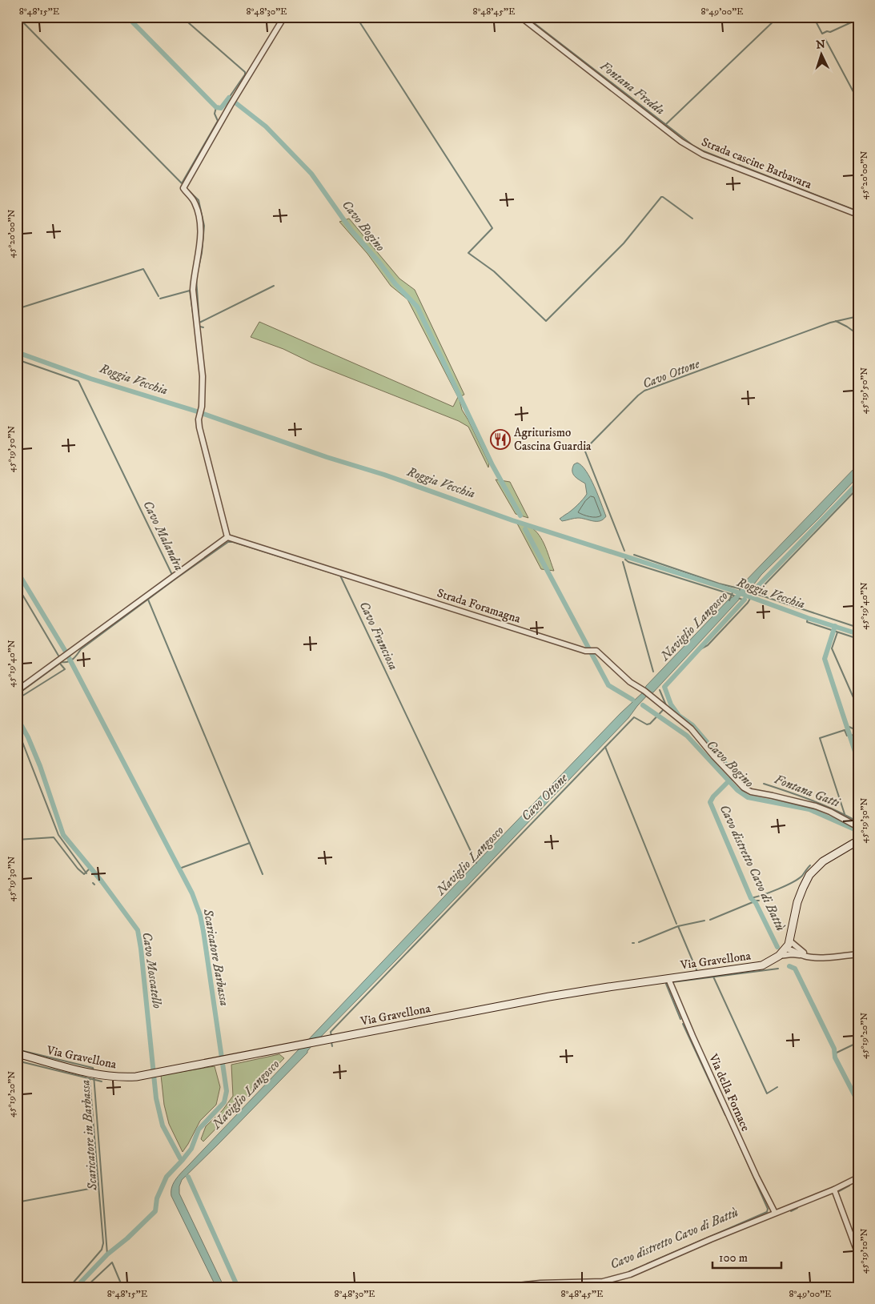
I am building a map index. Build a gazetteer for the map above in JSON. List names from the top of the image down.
{
  "streets": {
    "main road": ["Via Gravellona"],
    "street": ["Strada cascine Barbavara", "Strada Foramagna", "Via della Fornace"]
  },
  "crossings": [
    ["Via Gravellona", "Via della Fornace"]
  ],
  "water": [
    "Fontana Fredda",
    "Cavo Bogino",
    "Cavo Ottone",
    "Roggia Vecchia",
    "Cavo Malandra",
    "Naviglio Langosco",
    "Cavo Franciosa",
    "Fontana Gatti",
    "Cavo distretto Cavo di Battù",
    "Scaricatore Barbassa",
    "Cavo Moscatello",
    "Scaricatore in Barbassa"
  ],
  "places": {
    "restaurant": ["Agriturismo Cascina Guardia"]
  },
  "scale_bar": "100 m",
  "north": "top",
  "coordinates": [
    "8°48'15\"E",
    "8°48'30\"E",
    "8°48'45\"E",
    "8°49'00\"E",
    "45°20'00\"N",
    "45°19'50\"N",
    "45°19'40\"N",
    "45°19'30\"N",
    "45°19'20\"N",
    "45°19'10\"N"
  ]
}
